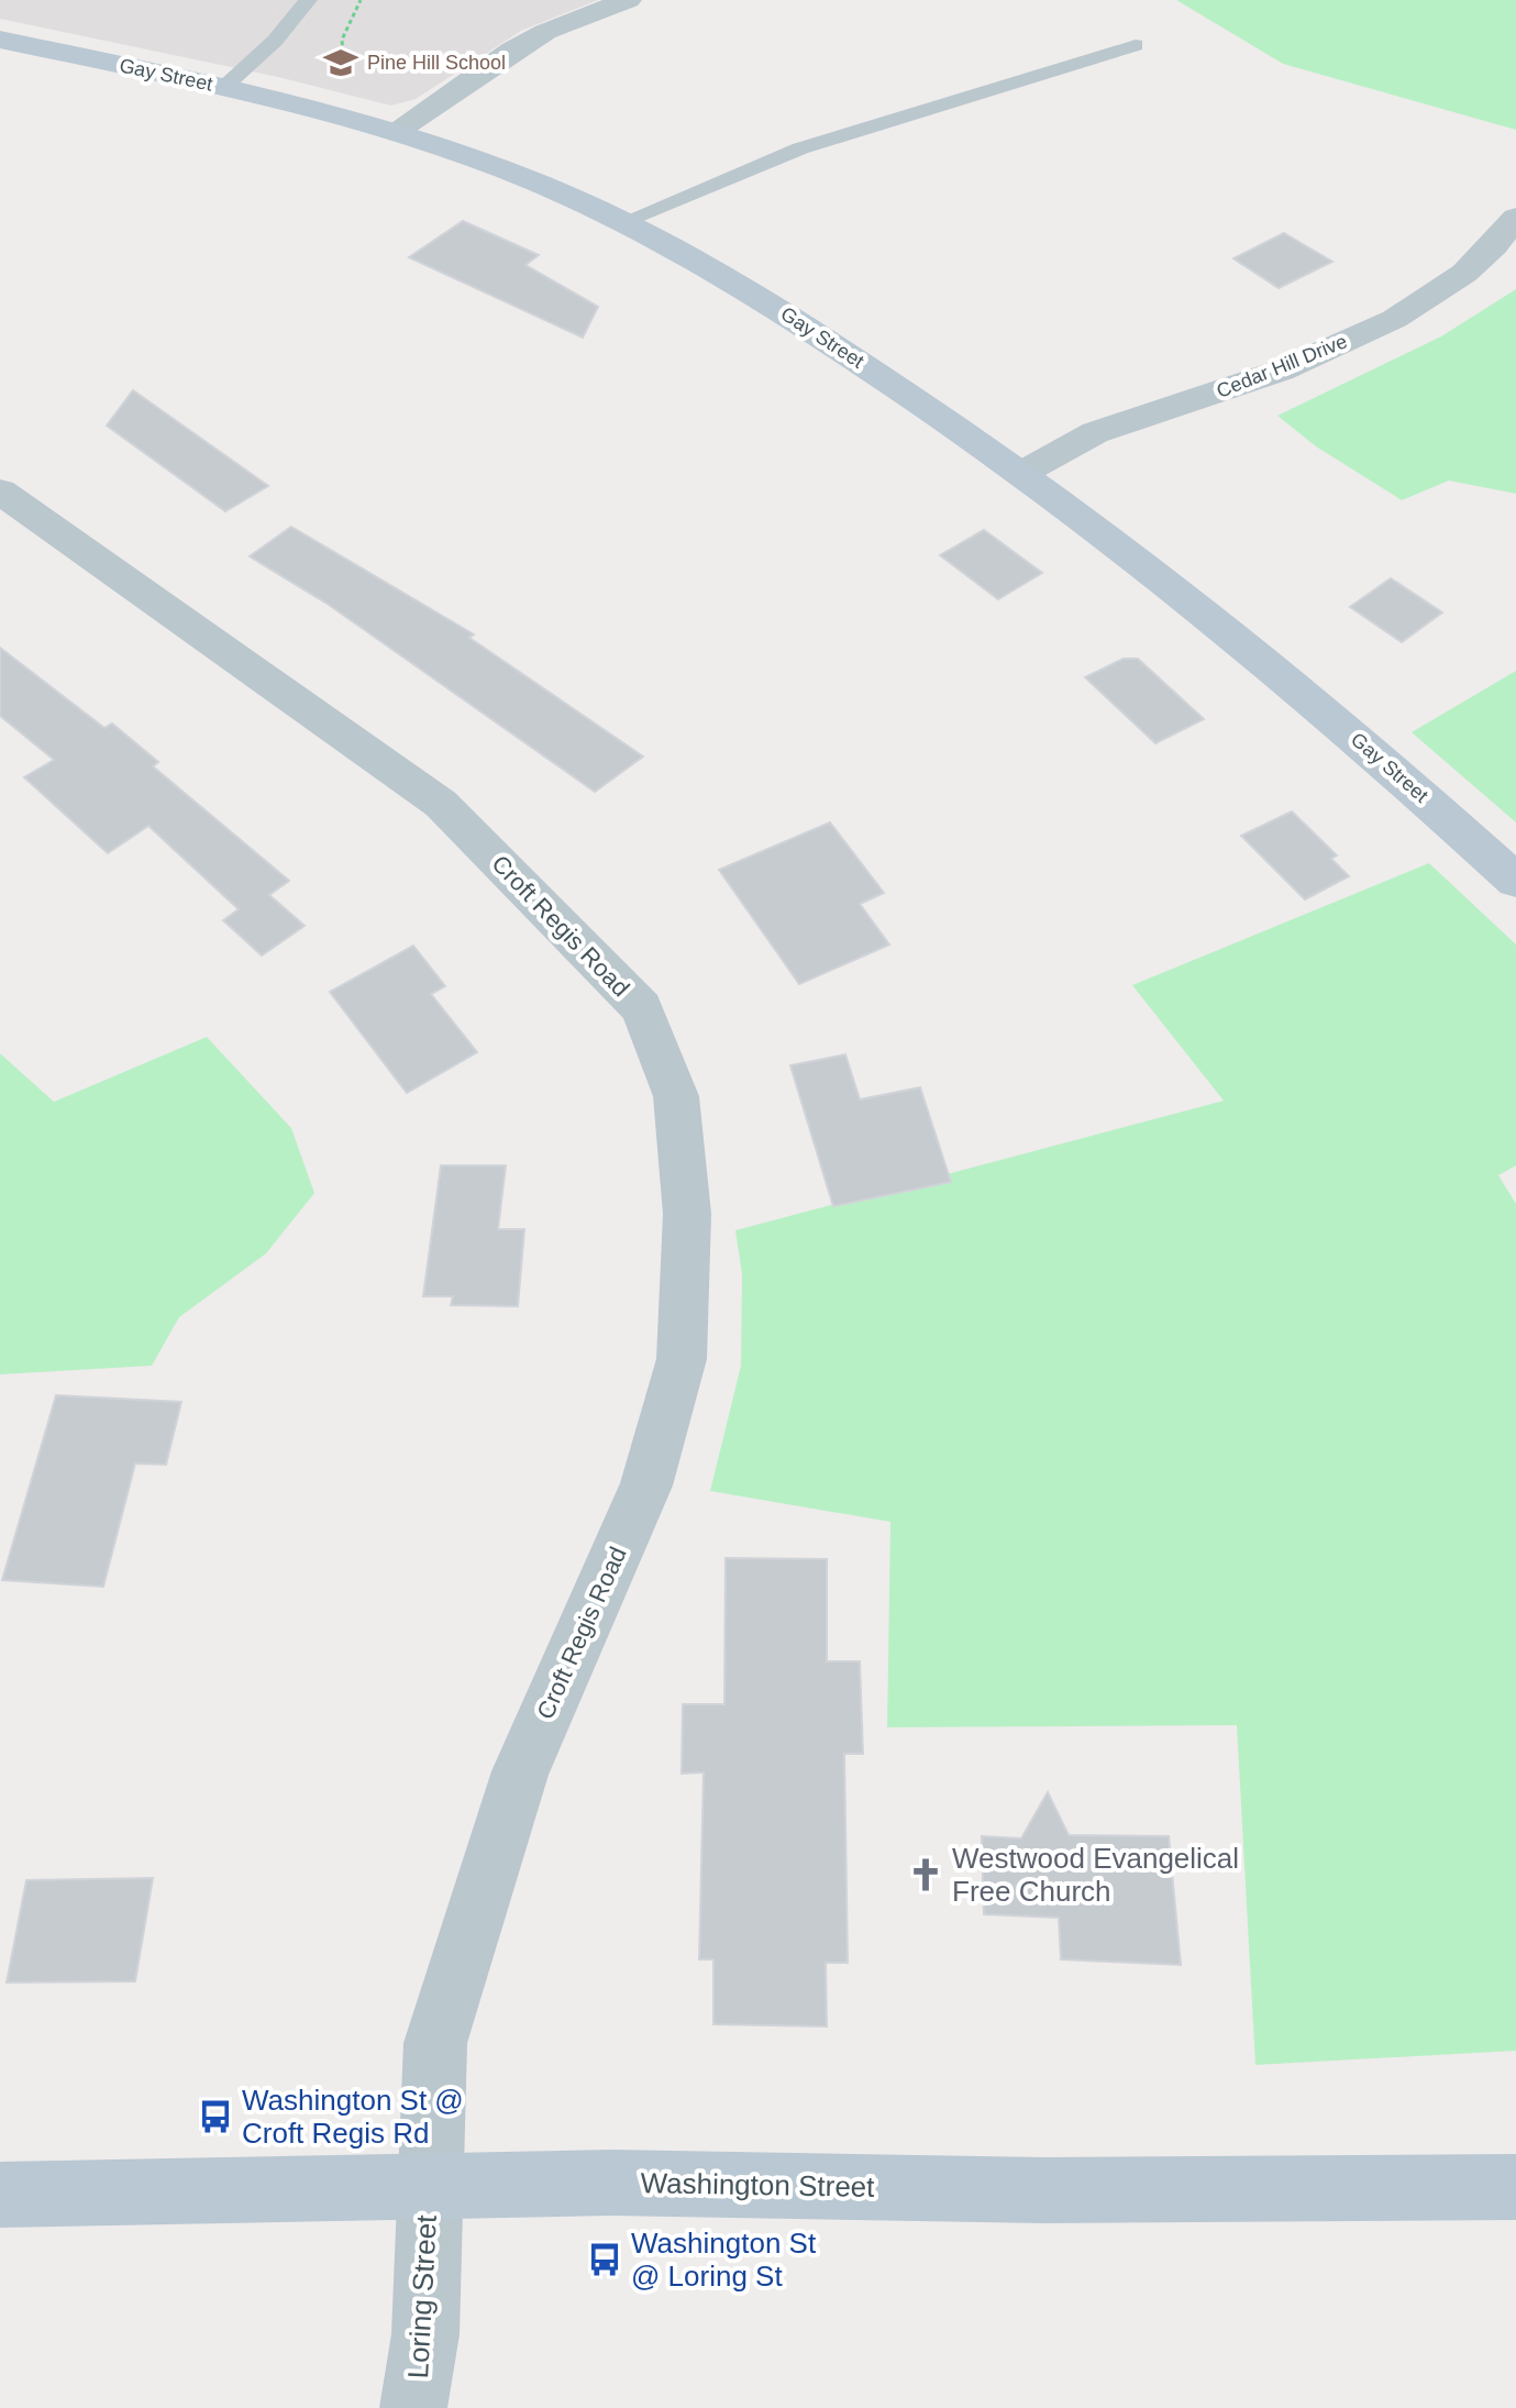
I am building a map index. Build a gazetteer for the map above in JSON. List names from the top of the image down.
{
  "streets": {
    "street": [
      "Gay Street",
      "Cedar Hill Drive",
      "Croft Regis Road",
      "Washington Street",
      "Loring Street"
    ]
  },
  "crossings": [
    ["Gay Street", "Cedar Hill Drive"],
    ["Croft Regis Road", "Washington Street"],
    ["Croft Regis Road", "Loring Street"],
    ["Washington Street", "Loring Street"]
  ],
  "places": {
    "school or university": ["Pine Hill School"],
    "church": ["Westwood Evangelical Free Church"],
    "bus stop": ["Washington St @ Croft Regis Rd", "Washington St @ Loring St"]
  }
}
